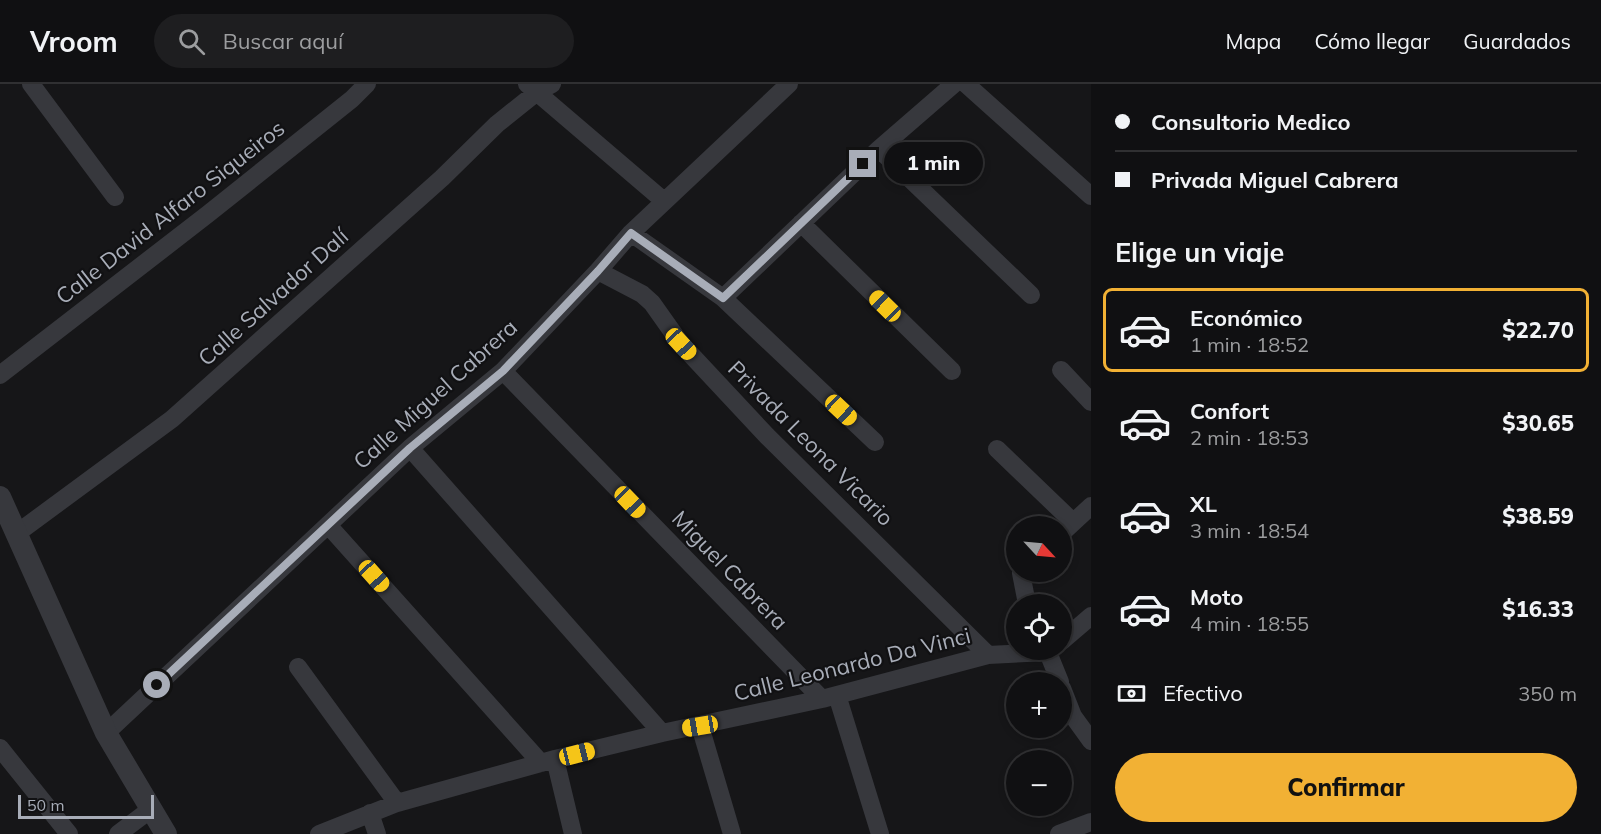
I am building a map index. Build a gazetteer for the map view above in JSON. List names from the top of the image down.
{
  "streets": {
    "street": [
      "Calle David Alfaro Siqueiros",
      "Calle Salvador Dalí",
      "Calle Miguel Cabrera",
      "Privada Leona Vicario",
      "Miguel Cabrera",
      "Calle Leonardo Da Vinci"
    ]
  },
  "crossings": [
    ["Calle Miguel Cabrera", "Privada Leona Vicario"],
    ["Calle Miguel Cabrera", "Miguel Cabrera"],
    ["Privada Leona Vicario", "Calle Leonardo Da Vinci"],
    ["Miguel Cabrera", "Calle Leonardo Da Vinci"]
  ],
  "scale_bar": "50 m",
  "north": "bottom right",
  "page": {
    "header": "Vroom",
    "search": "Buscar aquí",
    "nav": ["Mapa", "Cómo llegar", "Guardados"],
    "banner": ["Consultorio Medico", "Privada Miguel Cabrera"],
    "bubble": "1 min",
    "heading": "Elige un viaje",
    "list": [
      {
        "name": "Económico",
        "note": "1 min · 18:52",
        "value": "$22.70"
      },
      {
        "name": "Confort",
        "note": "2 min · 18:53",
        "value": "$30.65"
      },
      {
        "name": "XL",
        "note": "3 min · 18:54",
        "value": "$38.59"
      },
      {
        "name": "Moto",
        "note": "4 min · 18:55",
        "value": "$16.33"
      }
    ],
    "map_buttons": ["+", "−"],
    "pay": ["Efectivo", "350 m"],
    "buttons": "Confirmar",
    "scale": "50 m"
  }
}
